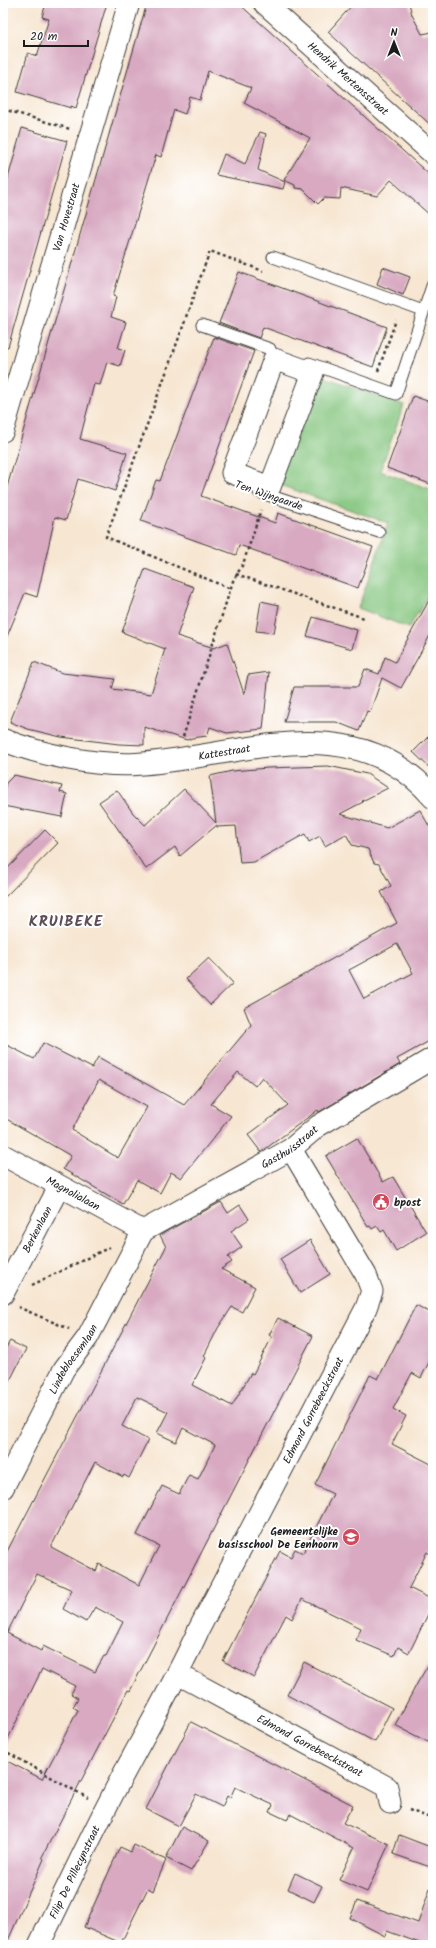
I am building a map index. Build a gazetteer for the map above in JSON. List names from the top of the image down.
{
  "streets": {
    "street": [
      "Hendrik Mertensstraat",
      "Van Hovestraat",
      "Kattestraat",
      "Gasthuisstraat",
      "Magnolialaan",
      "Berkenlaan",
      "Lindebloesemlaan",
      "Edmond Gorrebeeckstraat",
      "Filip De Pillecynstraat"
    ],
    "lane": ["Ten Wijngaarde"]
  },
  "crossings": [
    ["Gasthuisstraat", "Magnolialaan"],
    ["Gasthuisstraat", "Lindebloesemlaan"],
    ["Gasthuisstraat", "Edmond Gorrebeeckstraat"],
    ["Magnolialaan", "Berkenlaan"],
    ["Magnolialaan", "Lindebloesemlaan"],
    ["Edmond Gorrebeeckstraat", "Filip De Pillecynstraat"]
  ],
  "districts": ["KRUIBEKE"],
  "places": {
    "public building": ["bpost"],
    "school or university": ["Gemeentelijke basisschool De Eenhoorn"]
  },
  "scale_bar": "20 m",
  "north": "top"
}
